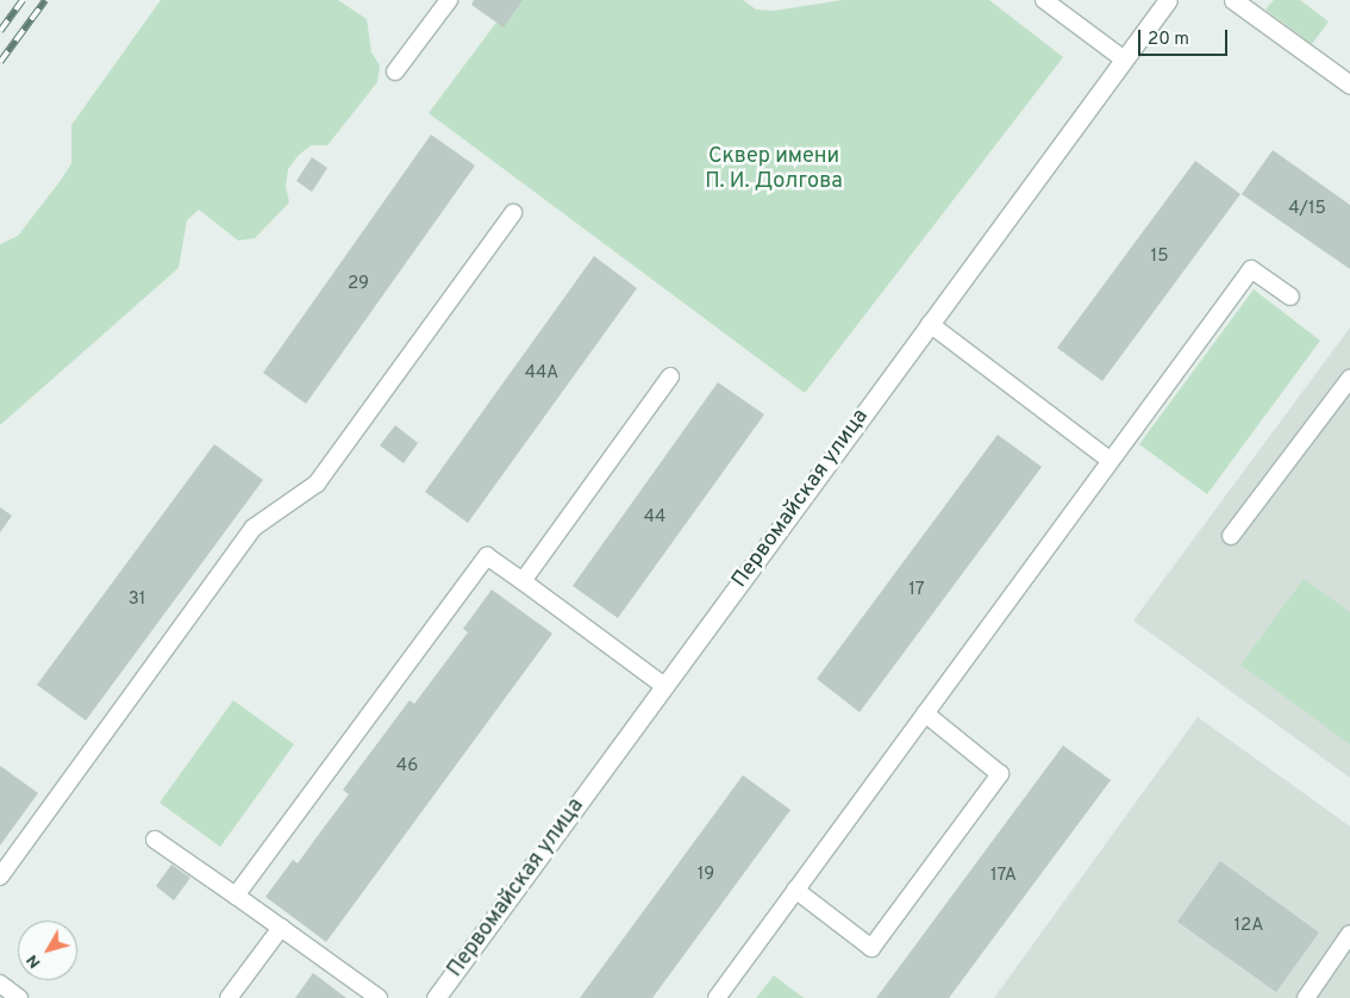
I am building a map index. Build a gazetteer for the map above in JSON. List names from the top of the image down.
{
  "streets": {
    "main road": ["Первомайская улица"]
  },
  "parks": ["Сквер имени П. И. Долгова"],
  "house_numbers": [
    "4/15",
    "15",
    "29",
    "44А",
    "44",
    "17",
    "31",
    "46",
    "19",
    "17А",
    "12А"
  ],
  "scale_bar": "20 m",
  "north": "bottom left"
}
